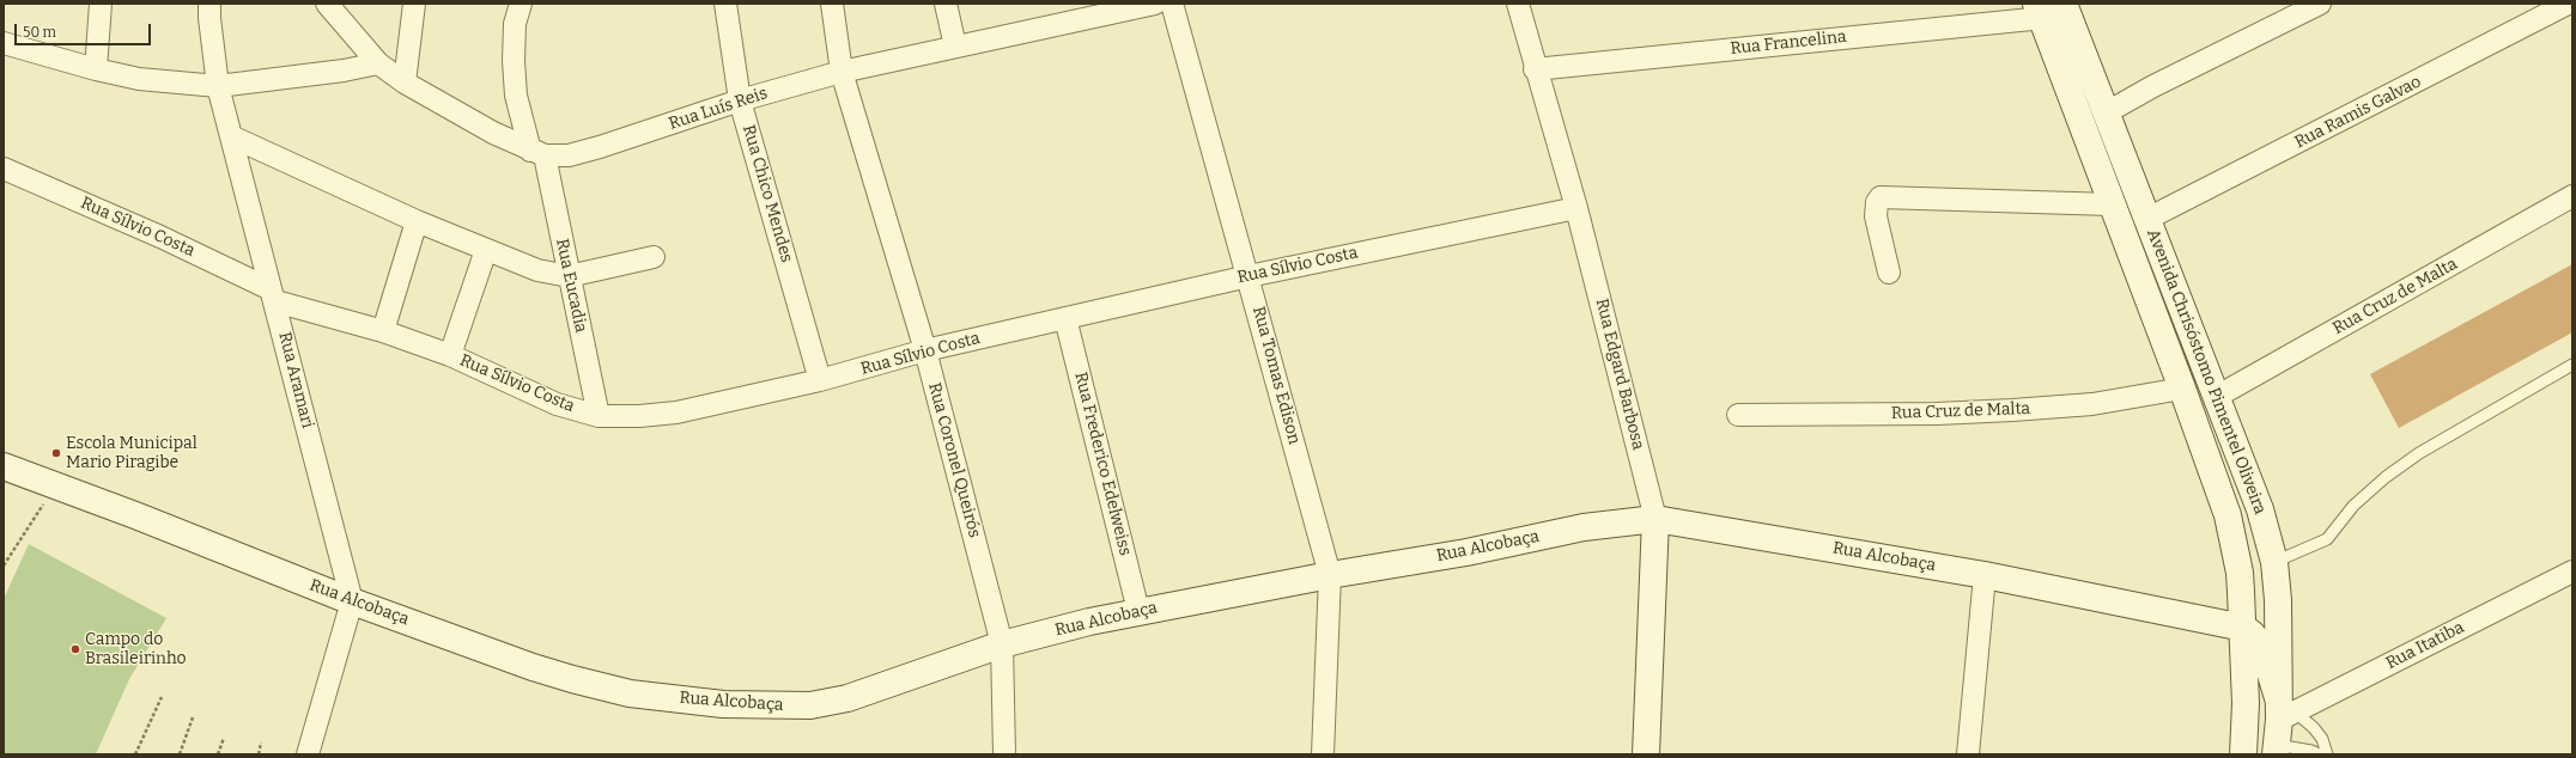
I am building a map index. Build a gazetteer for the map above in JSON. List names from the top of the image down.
{
  "streets": {
    "main road": ["Avenida Chrisóstomo Pimentel Oliveira", "Rua Edgard Barbosa", "Rua Alcobaça"],
    "street": [
      "Rua Francelina",
      "Rua Luís Reis",
      "Rua Ramis Galvao",
      "Rua Chico Mendes",
      "Rua Sílvio Costa",
      "Rua Eucadia",
      "Rua Cruz de Malta",
      "Rua Tomas Edison",
      "Rua Aramari",
      "Rua Coronel Queirós",
      "Rua Frederico Edelweiss",
      "Rua Itatiba"
    ]
  },
  "crossings": [
    ["Rua Francelina", "Avenida Chrisóstomo Pimentel Oliveira"],
    ["Rua Francelina", "Rua Edgard Barbosa"],
    ["Rua Luís Reis", "Rua Chico Mendes"],
    ["Rua Luís Reis", "Rua Eucadia"],
    ["Rua Luís Reis", "Rua Coronel Queirós"],
    ["Rua Ramis Galvao", "Avenida Chrisóstomo Pimentel Oliveira"],
    ["Rua Chico Mendes", "Rua Sílvio Costa"],
    ["Rua Sílvio Costa", "Rua Eucadia"],
    ["Rua Sílvio Costa", "Rua Edgard Barbosa"],
    ["Rua Sílvio Costa", "Rua Tomas Edison"],
    ["Rua Sílvio Costa", "Rua Aramari"],
    ["Rua Sílvio Costa", "Rua Coronel Queirós"],
    ["Rua Sílvio Costa", "Rua Frederico Edelweiss"],
    ["Rua Cruz de Malta", "Avenida Chrisóstomo Pimentel Oliveira"],
    ["Avenida Chrisóstomo Pimentel Oliveira", "Rua Alcobaça"],
    ["Avenida Chrisóstomo Pimentel Oliveira", "Rua Itatiba"],
    ["Rua Edgard Barbosa", "Rua Alcobaça"],
    ["Rua Tomas Edison", "Rua Alcobaça"],
    ["Rua Aramari", "Rua Alcobaça"],
    ["Rua Coronel Queirós", "Rua Alcobaça"],
    ["Rua Frederico Edelweiss", "Rua Alcobaça"]
  ],
  "places": ["Escola Municipal Mario Piragibe", "Campo do Brasileirinho"],
  "scale_bar": "50 m"
}
